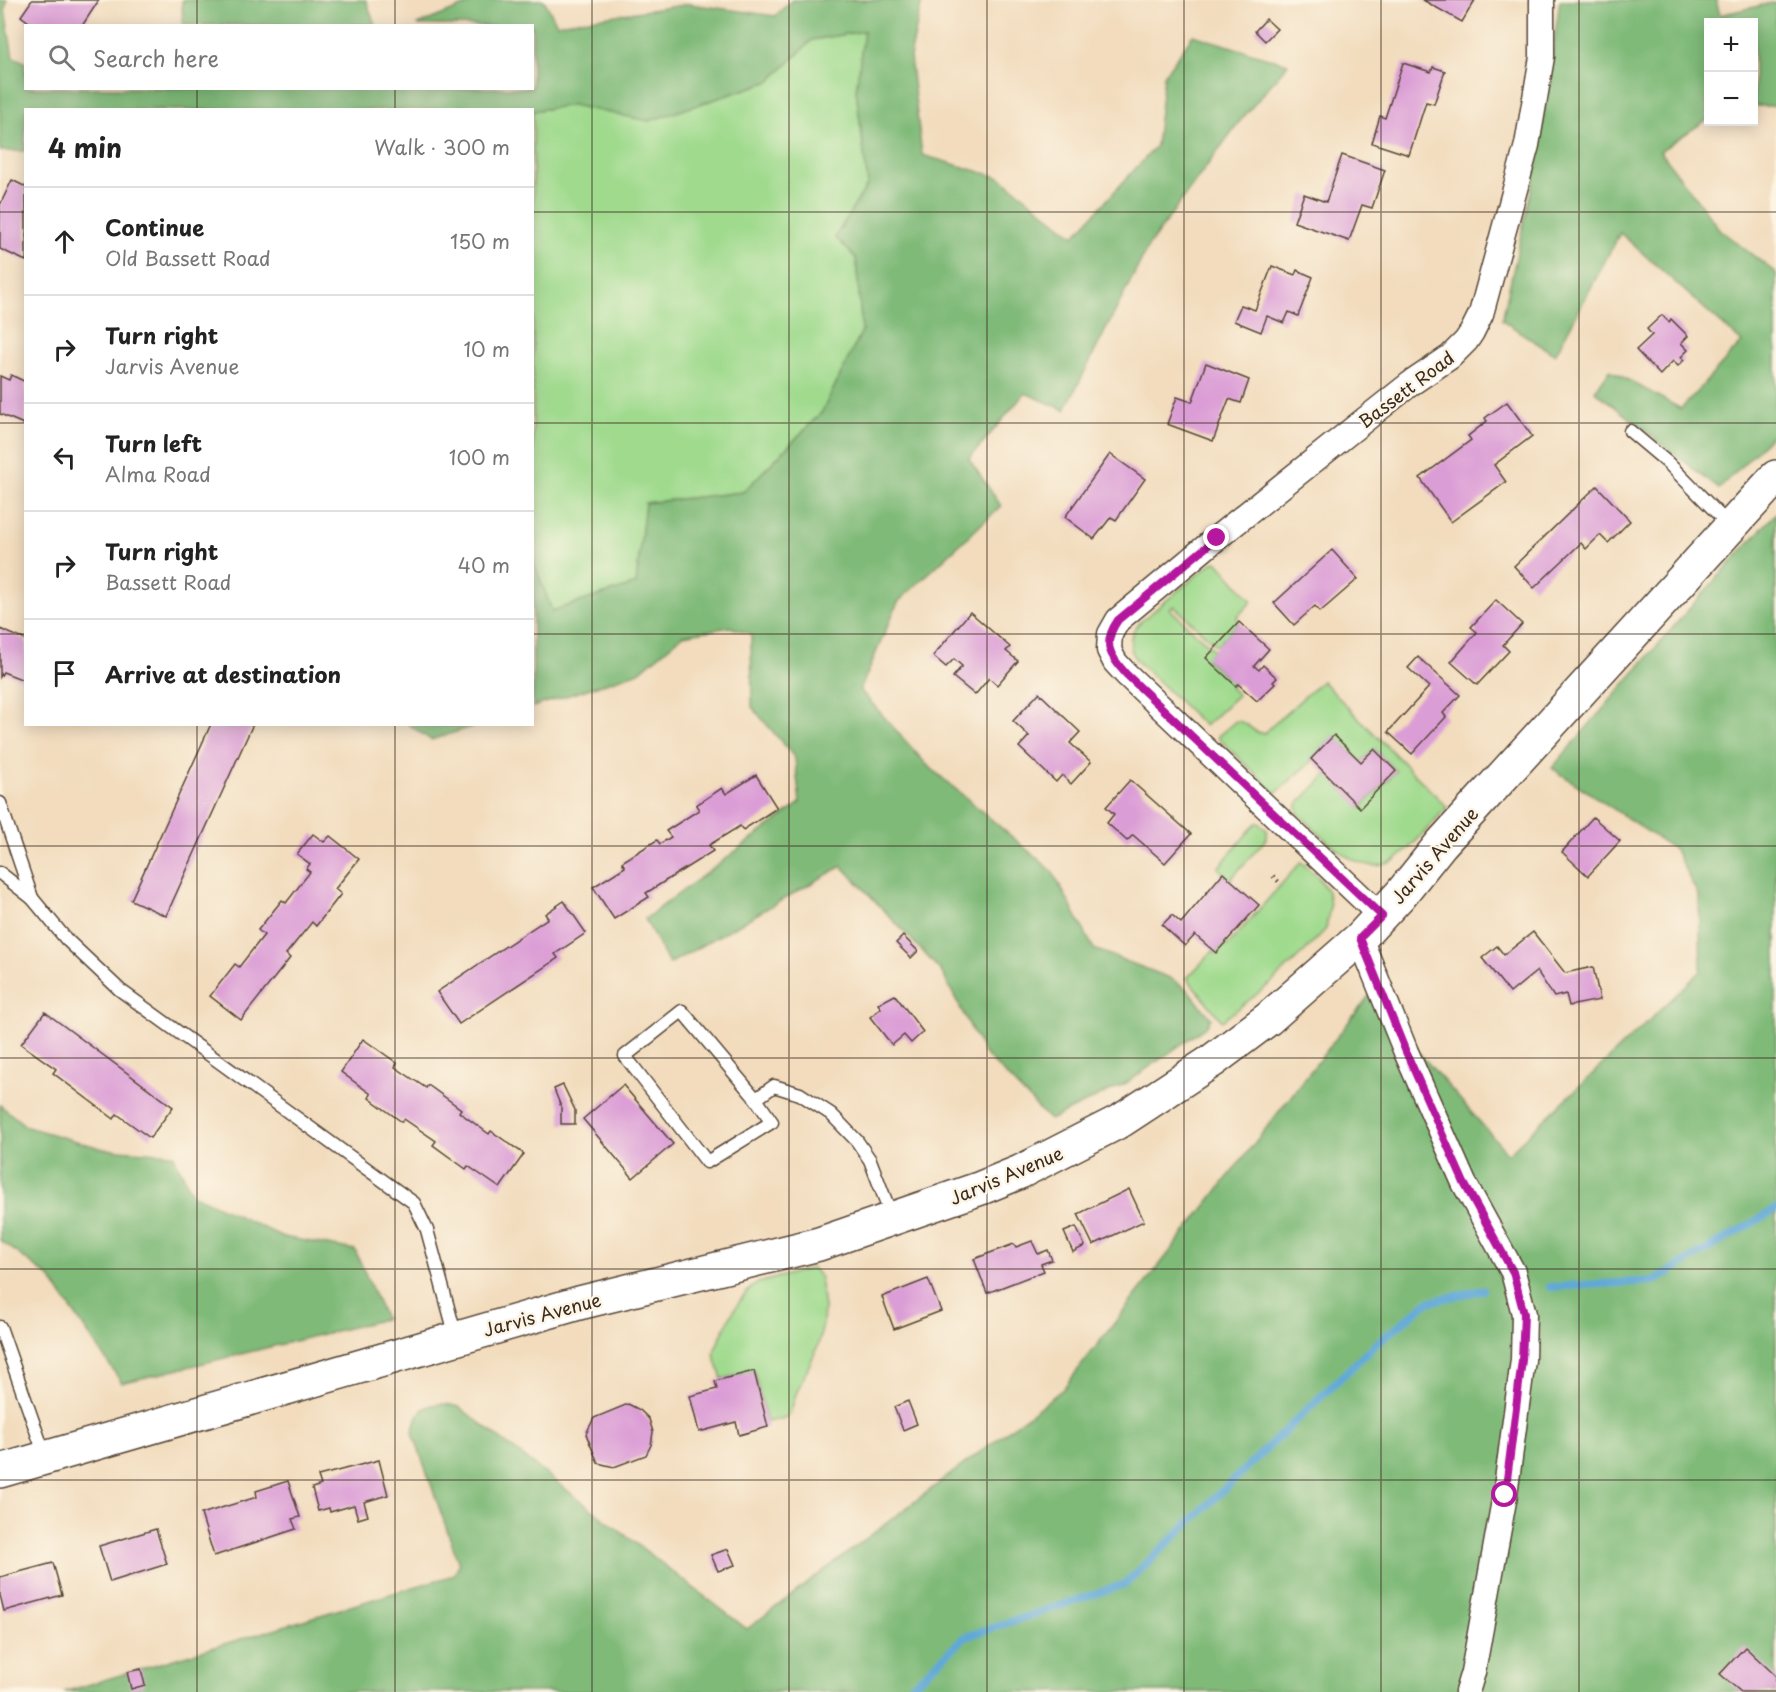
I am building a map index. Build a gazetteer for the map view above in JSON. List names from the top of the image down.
{
  "streets": {
    "street": ["Bassett Road", "Jarvis Avenue"]
  },
  "crossings": [
    ["Bassett Road", "Jarvis Avenue"]
  ],
  "page": {
    "map_buttons": ["+", "−"],
    "search": "Search here",
    "heading": ["4 min", "Walk · 300 m"],
    "list": [
      ["Continue", "Old Bassett Road", "150 m"],
      ["Turn right", "Jarvis Avenue", "10 m"],
      ["Turn left", "Alma Road", "100 m"],
      ["Turn right", "Bassett Road", "40 m"],
      "Arrive at destination"
    ]
  }
}
